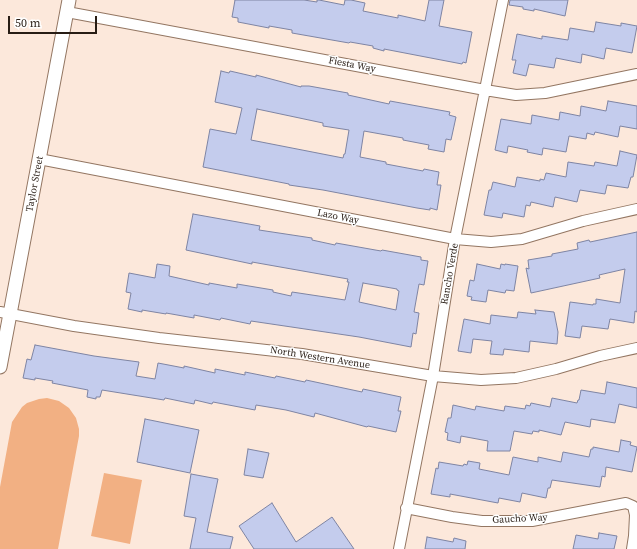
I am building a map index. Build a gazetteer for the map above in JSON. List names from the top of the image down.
{
  "streets": {
    "street": [
      "Fiesta Way",
      "Taylor Street",
      "Lazo Way",
      "Rancho Verde",
      "North Western Avenue",
      "Gaucho Way"
    ]
  },
  "crossings": [
    ["Fiesta Way", "Taylor Street"],
    ["Fiesta Way", "Rancho Verde"],
    ["Taylor Street", "Lazo Way"],
    ["Taylor Street", "North Western Avenue"],
    ["Lazo Way", "Rancho Verde"],
    ["Rancho Verde", "North Western Avenue"],
    ["Rancho Verde", "Gaucho Way"]
  ],
  "scale_bar": "50 m"
}
